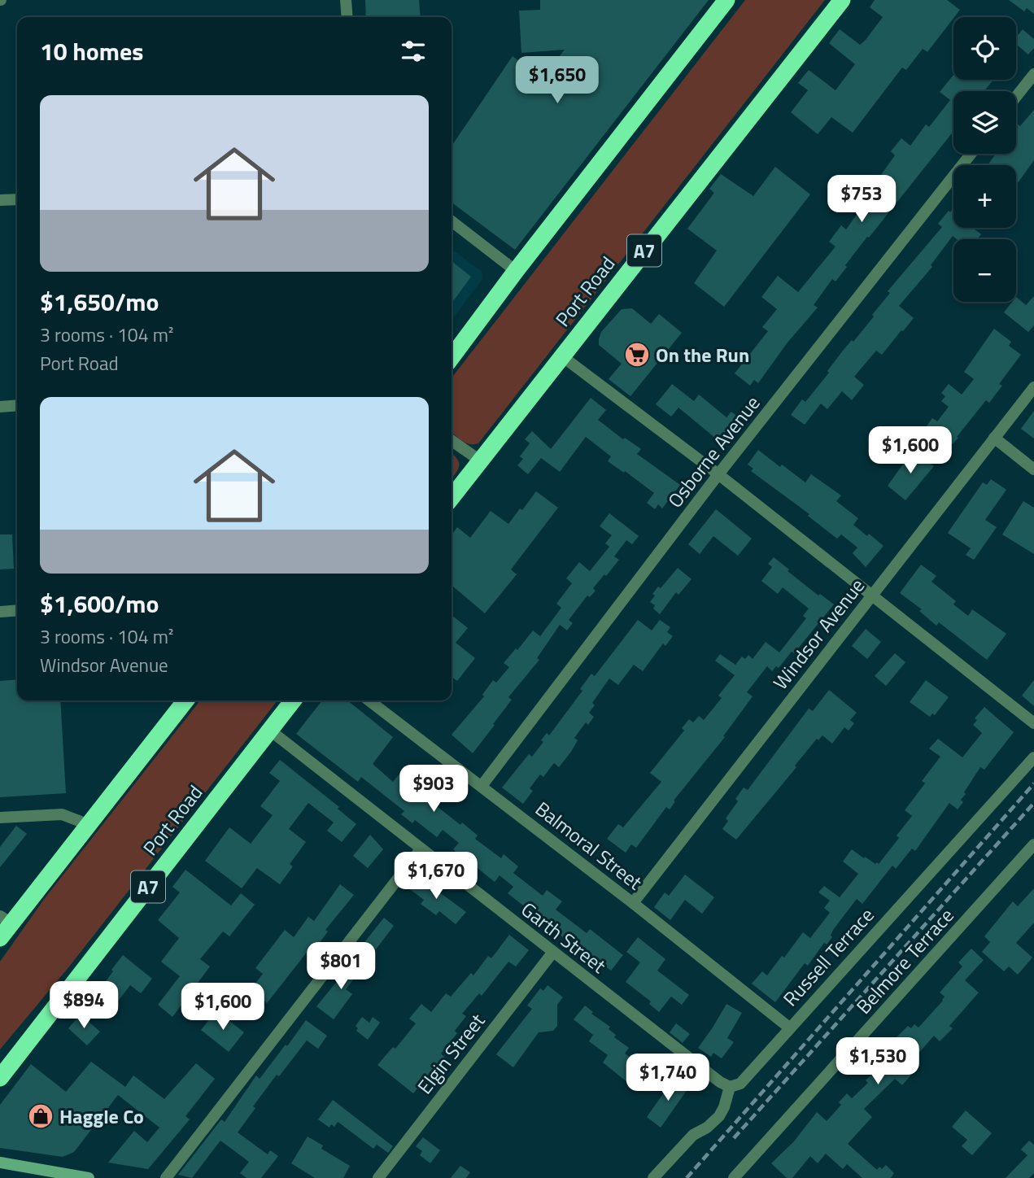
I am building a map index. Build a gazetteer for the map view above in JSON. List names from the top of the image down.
{
  "streets": {
    "highway": ["A7", "Port Road"],
    "street": [
      "Osborne Avenue",
      "Windsor Avenue",
      "Balmoral Street",
      "Garth Street",
      "Russell Terrace",
      "Belmore Terrace",
      "Elgin Street"
    ]
  },
  "crossings": [
    ["Port Road", "Garth Street"],
    ["Osborne Avenue", "Balmoral Street"],
    ["Windsor Avenue", "Balmoral Street"],
    ["Balmoral Street", "Russell Terrace"],
    ["Garth Street", "Russell Terrace"],
    ["Garth Street", "Elgin Street"]
  ],
  "places": {
    "supermarket": ["On the Run"],
    "shop": ["Haggle Co"]
  },
  "page": {
    "map_buttons": ["+", "−"],
    "heading": "10 homes",
    "price": [
      "$1,650",
      "$753",
      "$1,600",
      "$903",
      "$1,670",
      "$801",
      "$894",
      "$1,600",
      "$1,530",
      "$1,740"
    ],
    "list": [
      {
        "name": "$1,650/mo",
        "note": "3 rooms · 104 m² · Port Road"
      },
      {
        "name": "$1,600/mo",
        "note": "3 rooms · 104 m² · Windsor Avenue"
      }
    ]
  }
}
